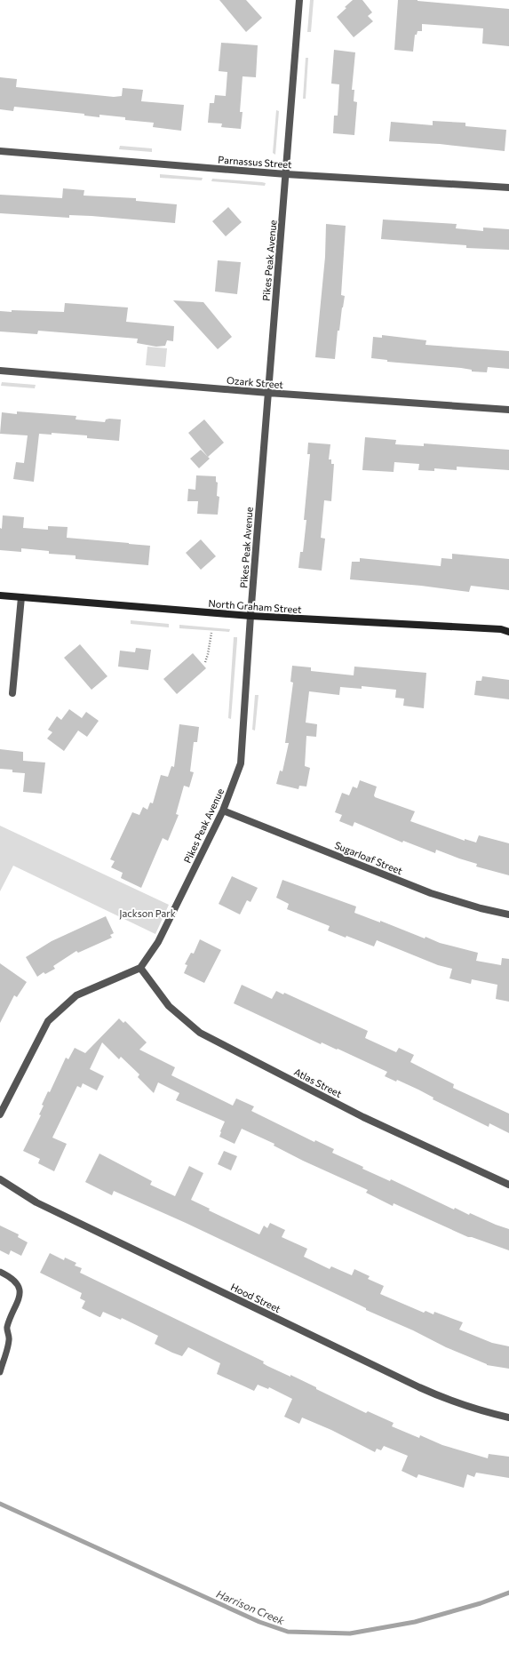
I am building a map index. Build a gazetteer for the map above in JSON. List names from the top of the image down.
{
  "streets": {
    "main road": ["North Graham Street"],
    "street": [
      "Parnassus Street",
      "Pikes Peak Avenue",
      "Ozark Street",
      "Sugarloaf Street",
      "Atlas Street",
      "Hood Street"
    ]
  },
  "crossings": [
    ["Parnassus Street", "Pikes Peak Avenue"],
    ["Pikes Peak Avenue", "Ozark Street"],
    ["Pikes Peak Avenue", "North Graham Street"],
    ["Pikes Peak Avenue", "Sugarloaf Street"],
    ["Pikes Peak Avenue", "Atlas Street"]
  ],
  "water": ["Harrison Creek"],
  "parks": ["Jackson Park"]
}
